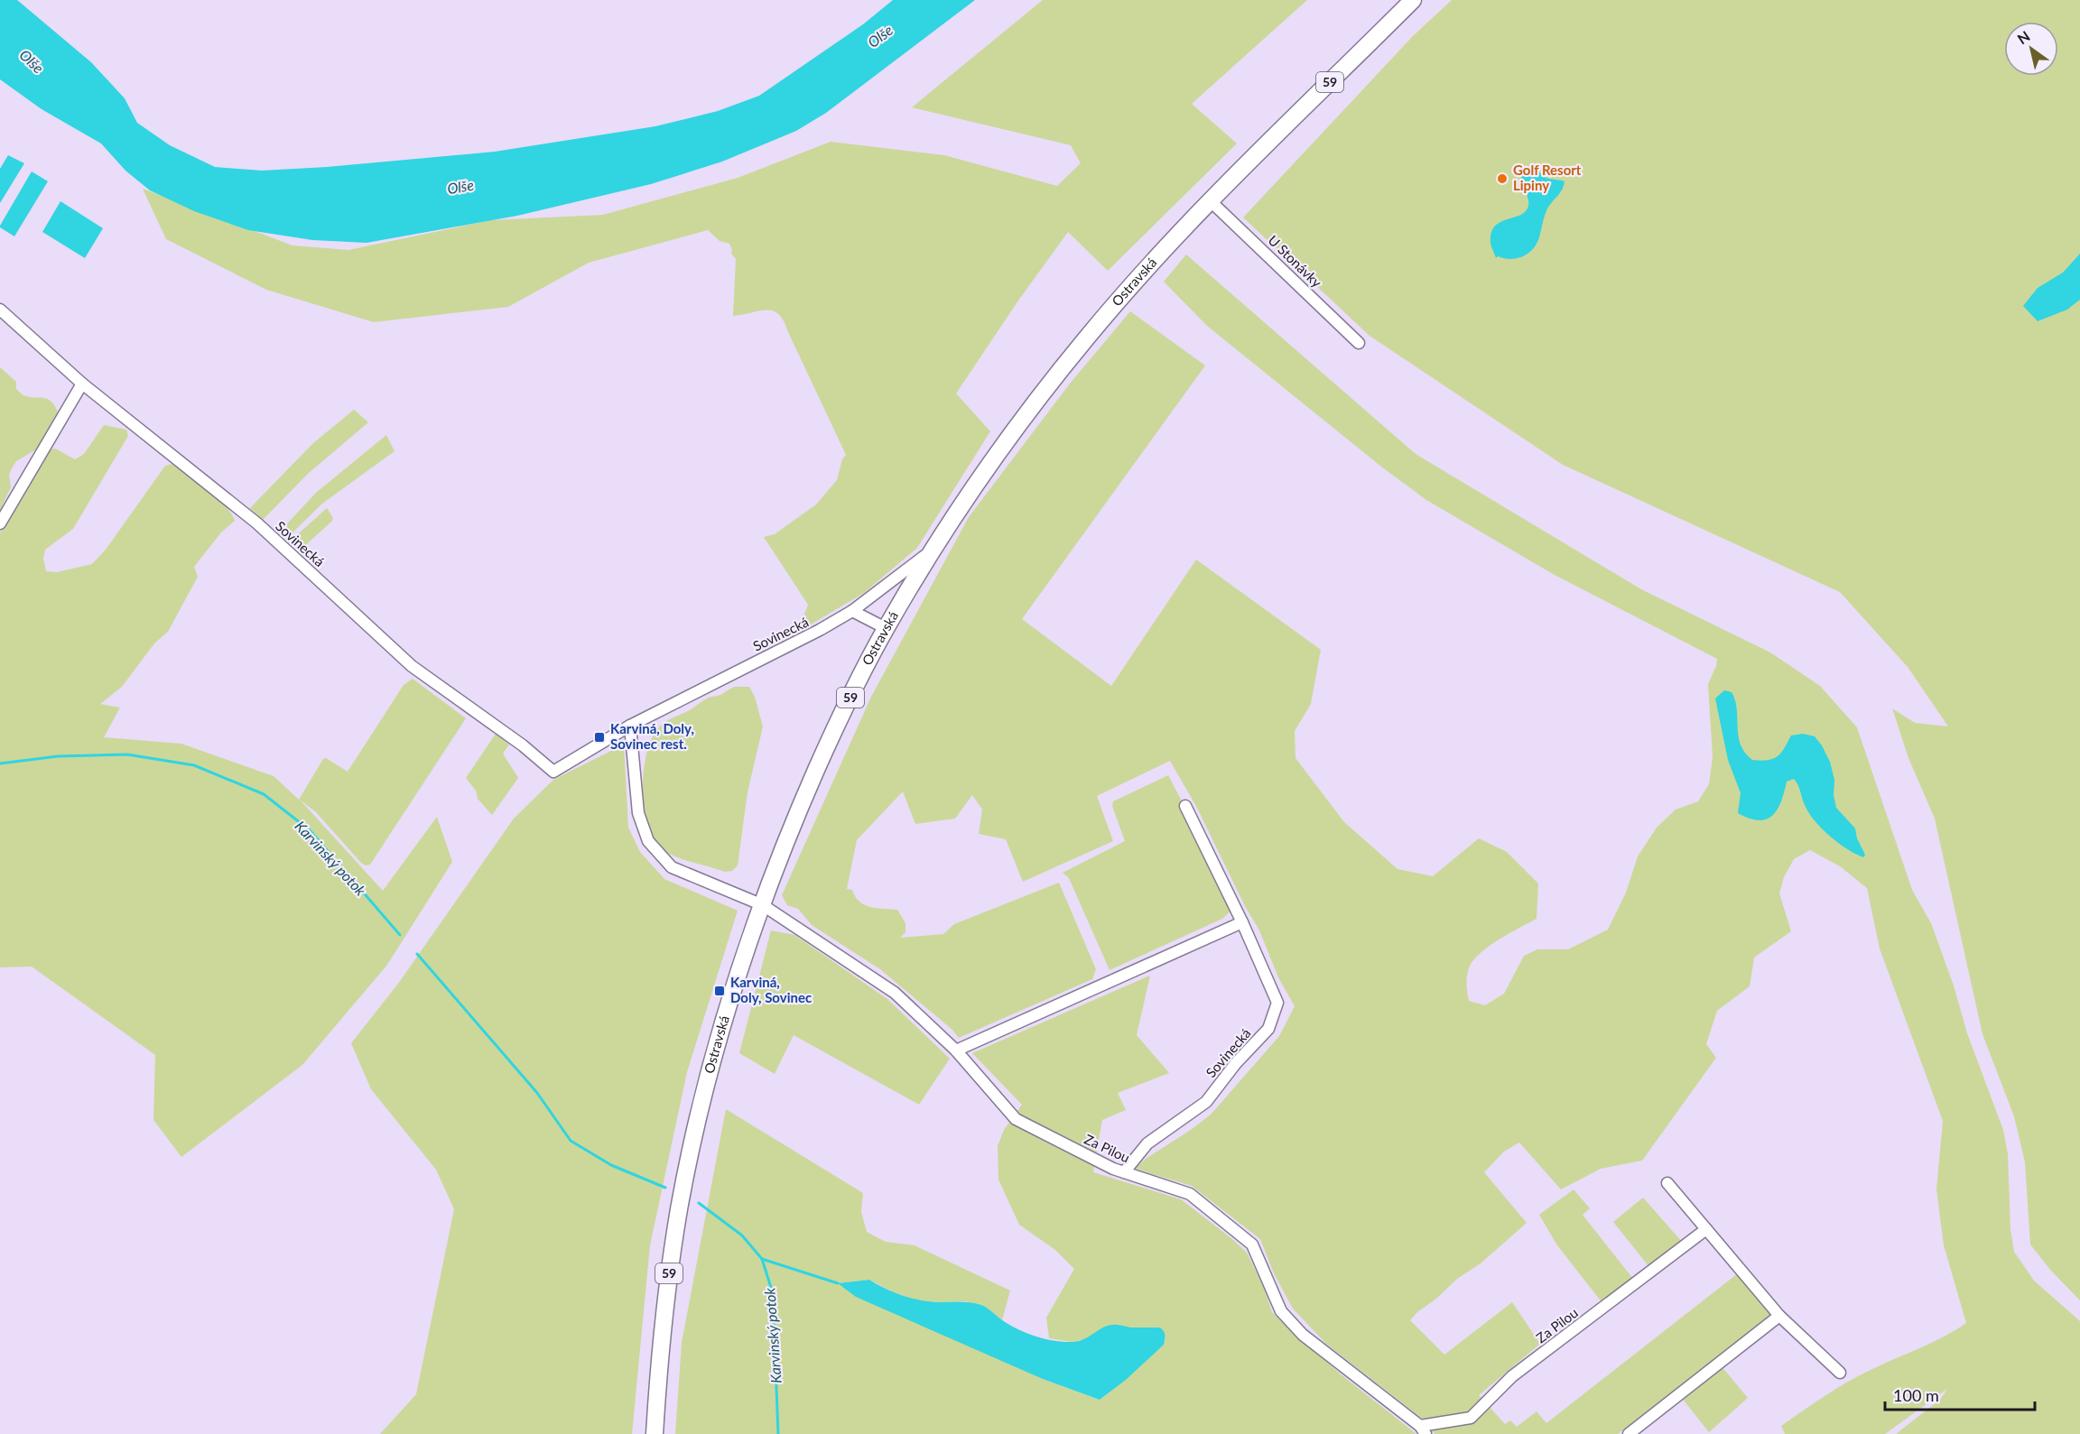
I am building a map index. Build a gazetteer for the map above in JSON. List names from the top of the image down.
{
  "streets": {
    "main road": ["59", "Ostravská"],
    "street": ["U Stonávky", "Sovinecká", "Za Pilou"]
  },
  "crossings": [
    ["U Stonávky", "Ostravská"],
    ["Ostravská", "Sovinecká"],
    ["Ostravská", "Za Pilou"],
    ["Sovinecká", "Za Pilou"]
  ],
  "water": ["Olše", "Karvinský potok"],
  "places": {
    "other": ["Golf Resort Lipiny"],
    "transit": ["Karviná, Doly, Sovinec rest.", "Karviná, Doly, Sovinec"]
  },
  "scale_bar": "100 m",
  "north": "top left"
}
